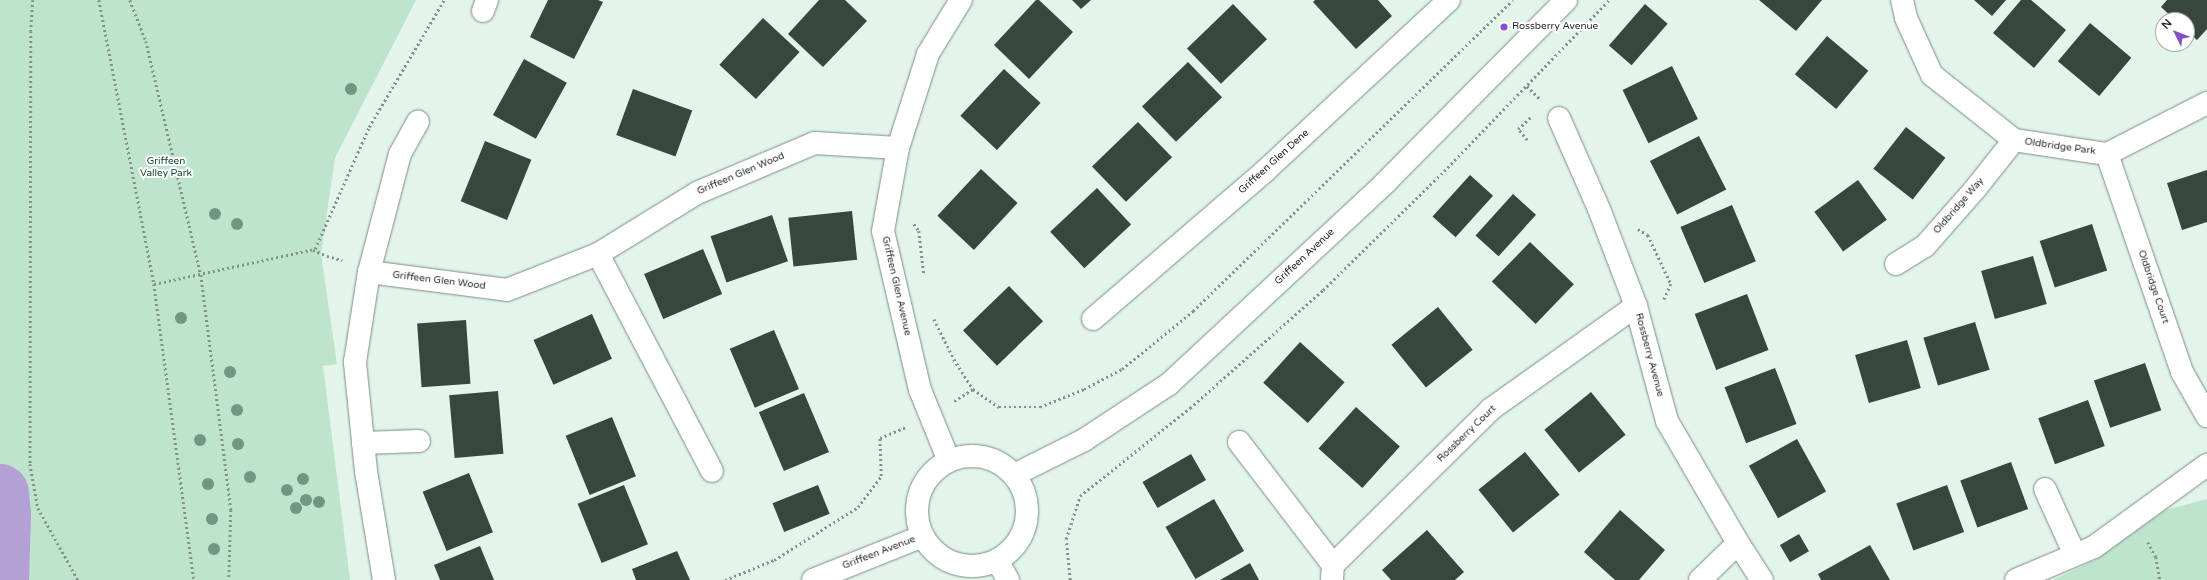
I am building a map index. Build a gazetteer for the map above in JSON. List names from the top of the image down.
{
  "streets": {
    "street": [
      "Oldbridge Park",
      "Griffeen Glen Dene",
      "Griffeen Glen Wood",
      "Oldbridge Way",
      "Griffeen Avenue",
      "Griffeen Glen Avenue",
      "Oldbridge Court",
      "Rossberry Avenue",
      "Rossberry Court"
    ]
  },
  "crossings": [
    ["Oldbridge Park", "Oldbridge Way"],
    ["Oldbridge Park", "Oldbridge Court"],
    ["Griffeen Glen Wood", "Griffeen Glen Avenue"],
    ["Griffeen Avenue", "Griffeen Glen Avenue"],
    ["Rossberry Avenue", "Rossberry Court"]
  ],
  "parks": ["Griffeen Valley Park"],
  "places": ["Rossberry Avenue"],
  "north": "top left"
}
